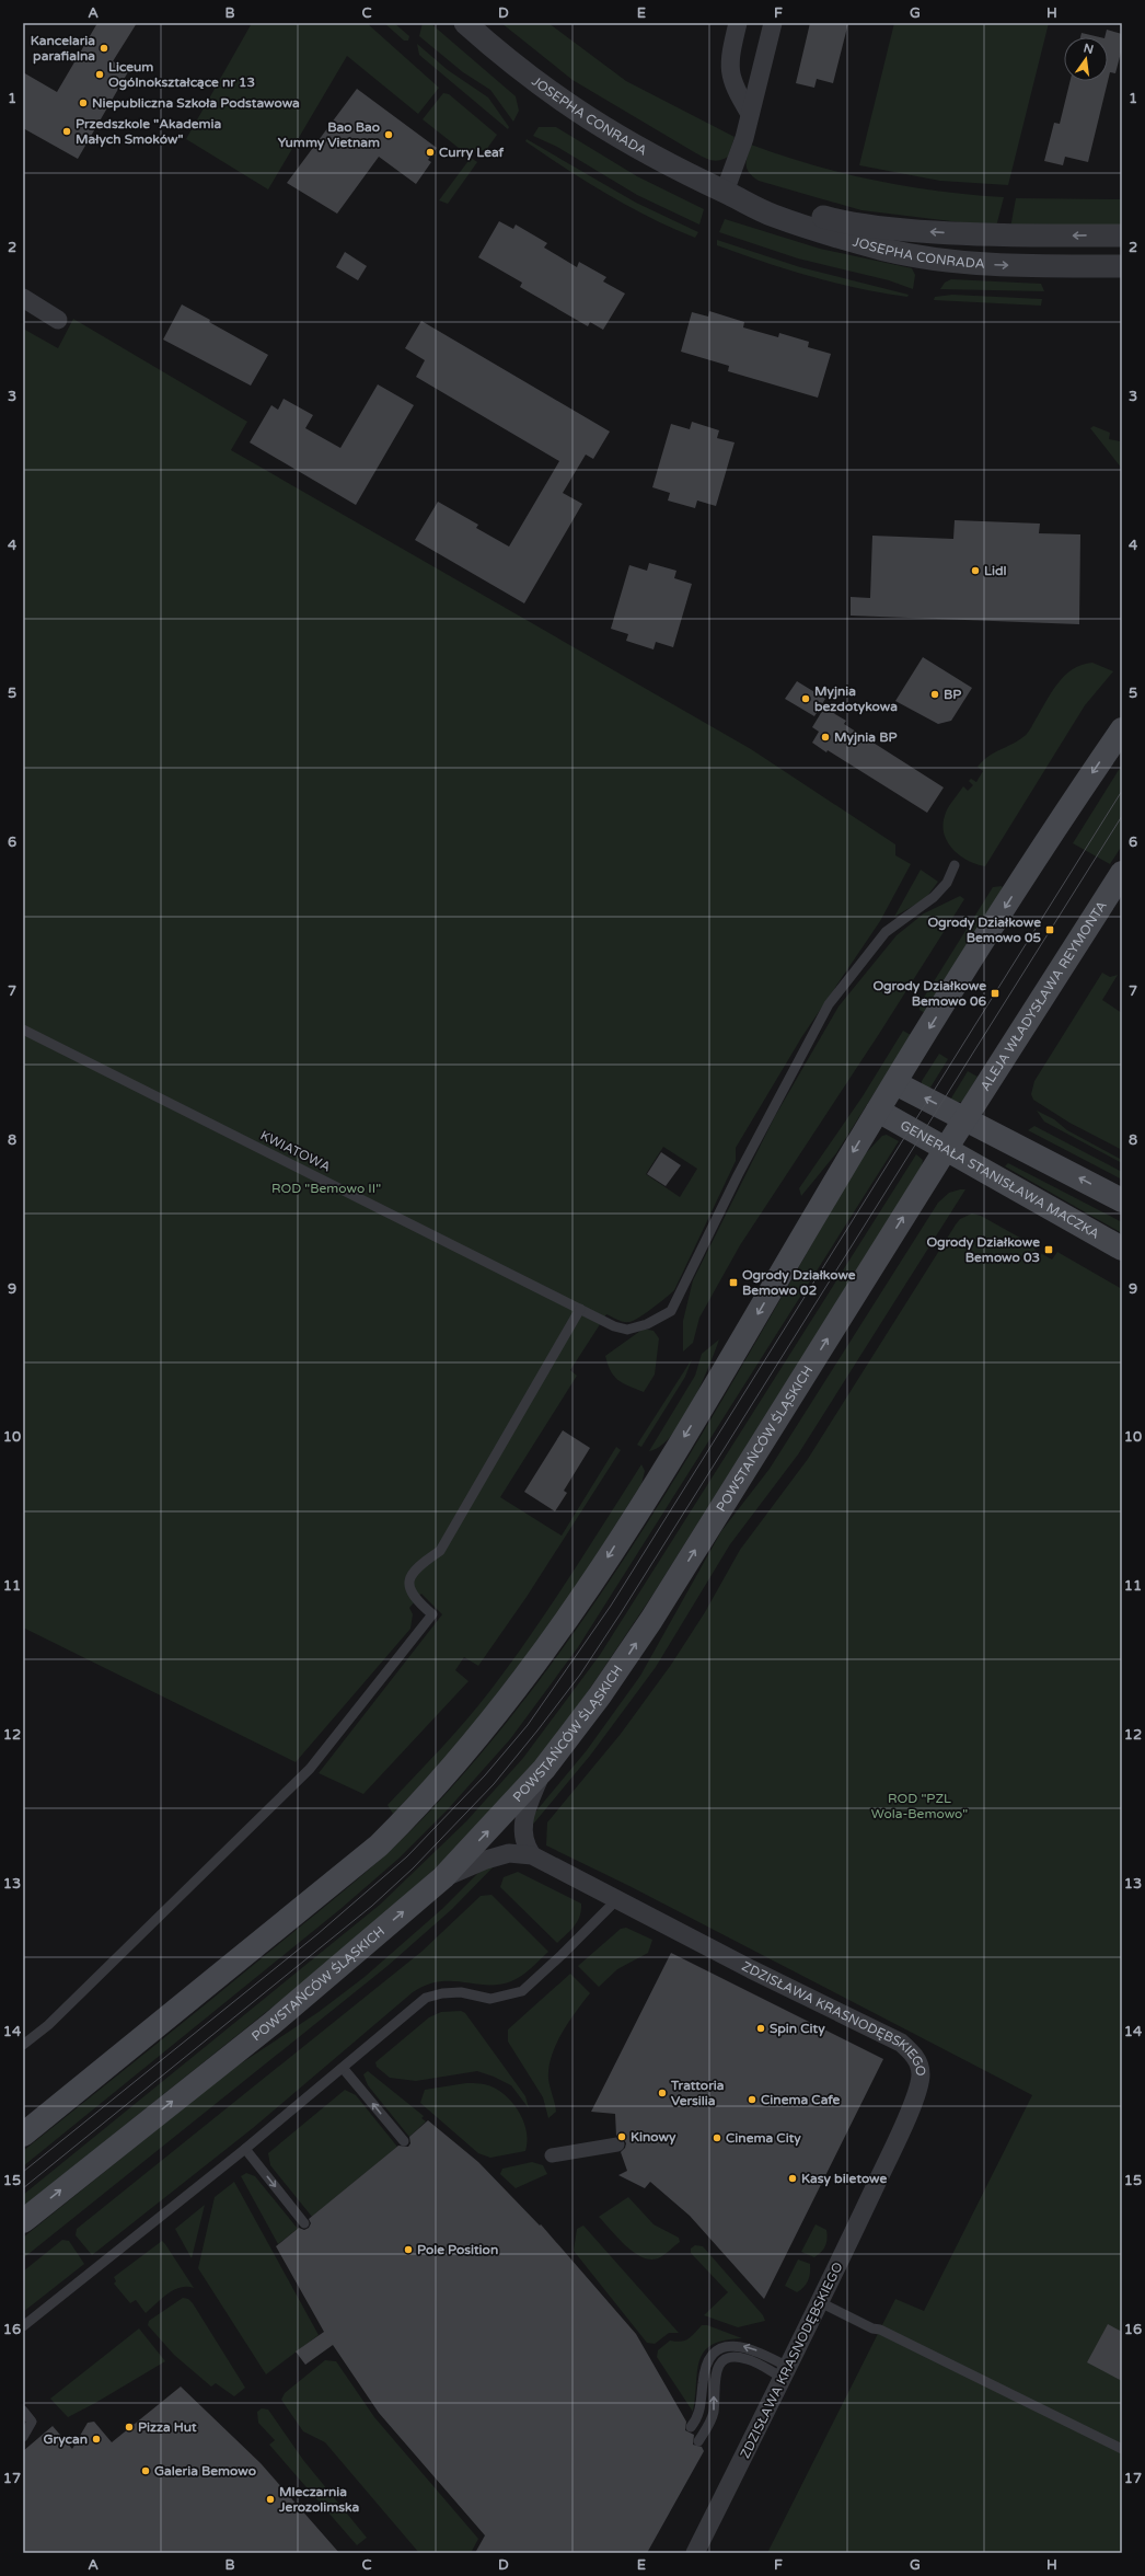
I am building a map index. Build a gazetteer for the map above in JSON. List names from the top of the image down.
{
  "streets": {
    "main road": ["ALEJA WŁADYSŁAWA REYMONTA", "GENERAŁA STANISŁAWA MACZKA", "POWSTAŃCÓW ŚLĄSKICH"],
    "street": ["JOSEPHA CONRADA", "ZDZISŁAWA KRASNODĘBSKIEGO"],
    "lane": ["KWIATOWA"]
  },
  "crossings": [
    ["ALEJA WŁADYSŁAWA REYMONTA", "POWSTAŃCÓW ŚLĄSKICH"],
    ["GENERAŁA STANISŁAWA MACZKA", "POWSTAŃCÓW ŚLĄSKICH"],
    ["POWSTAŃCÓW ŚLĄSKICH", "ZDZISŁAWA KRASNODĘBSKIEGO"]
  ],
  "parks": ["ROD \"Bemowo II\"", "ROD \"PZL Wola-Bemowo\""],
  "places": {
    "other": [
      "Kancelaria parafialna",
      "Liceum Ogólnokształcące nr 13",
      "Niepubliczna Szkoła Podstawowa",
      "Przedszkole \"Akademia Małych Smoków\"",
      "Bao Bao Yummy Vietnam",
      "Curry Leaf",
      "Lidl",
      "BP",
      "Myjnia bezdotykowa",
      "Myjnia BP",
      "Spin City",
      "Trattoria Versilia",
      "Cinema Cafe",
      "Kinowy",
      "Cinema City",
      "Kasy biletowe",
      "Pole Position",
      "Pizza Hut",
      "Grycan",
      "Galeria Bemowo",
      "Mleczarnia Jerozolimska"
    ],
    "transit": [
      "Ogrody Działkowe Bemowo 05",
      "Ogrody Działkowe Bemowo 06",
      "Ogrody Działkowe Bemowo 03",
      "Ogrody Działkowe Bemowo 02"
    ]
  },
  "north": "top",
  "grid": {
    "columns": [
      "A",
      "B",
      "C",
      "D",
      "E",
      "F",
      "G",
      "H"
    ],
    "rows": [
      "1",
      "2",
      "3",
      "4",
      "5",
      "6",
      "7",
      "8",
      "9",
      "10",
      "11",
      "12",
      "13",
      "14",
      "15",
      "16",
      "17"
    ]
  }
}
